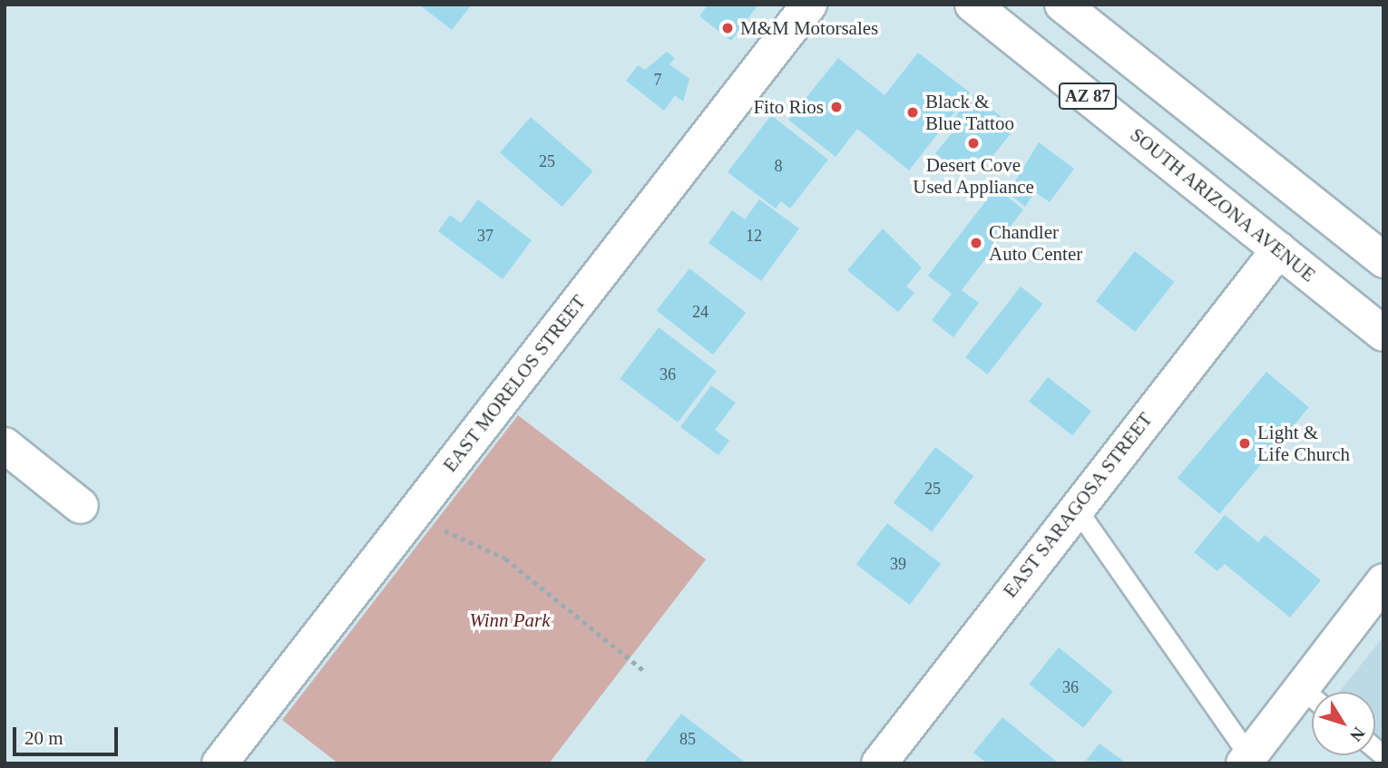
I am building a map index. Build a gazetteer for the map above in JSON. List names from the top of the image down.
{
  "streets": {
    "street": [
      "AZ 87",
      "SOUTH ARIZONA AVENUE",
      "EAST MORELOS STREET",
      "EAST SARAGOSA STREET"
    ]
  },
  "crossings": [
    ["SOUTH ARIZONA AVENUE", "EAST SARAGOSA STREET"]
  ],
  "parks": ["Winn Park"],
  "places": [
    "M&M Motorsales",
    "Fito Rios",
    "Black & Blue Tattoo",
    "Desert Cove Used Appliance",
    "Chandler Auto Center",
    "Light & Life Church"
  ],
  "house_numbers": [
    "7",
    "25",
    "8",
    "37",
    "12",
    "24",
    "36",
    "25",
    "39",
    "36",
    "85"
  ],
  "scale_bar": "20 m",
  "north": "bottom right"
}
